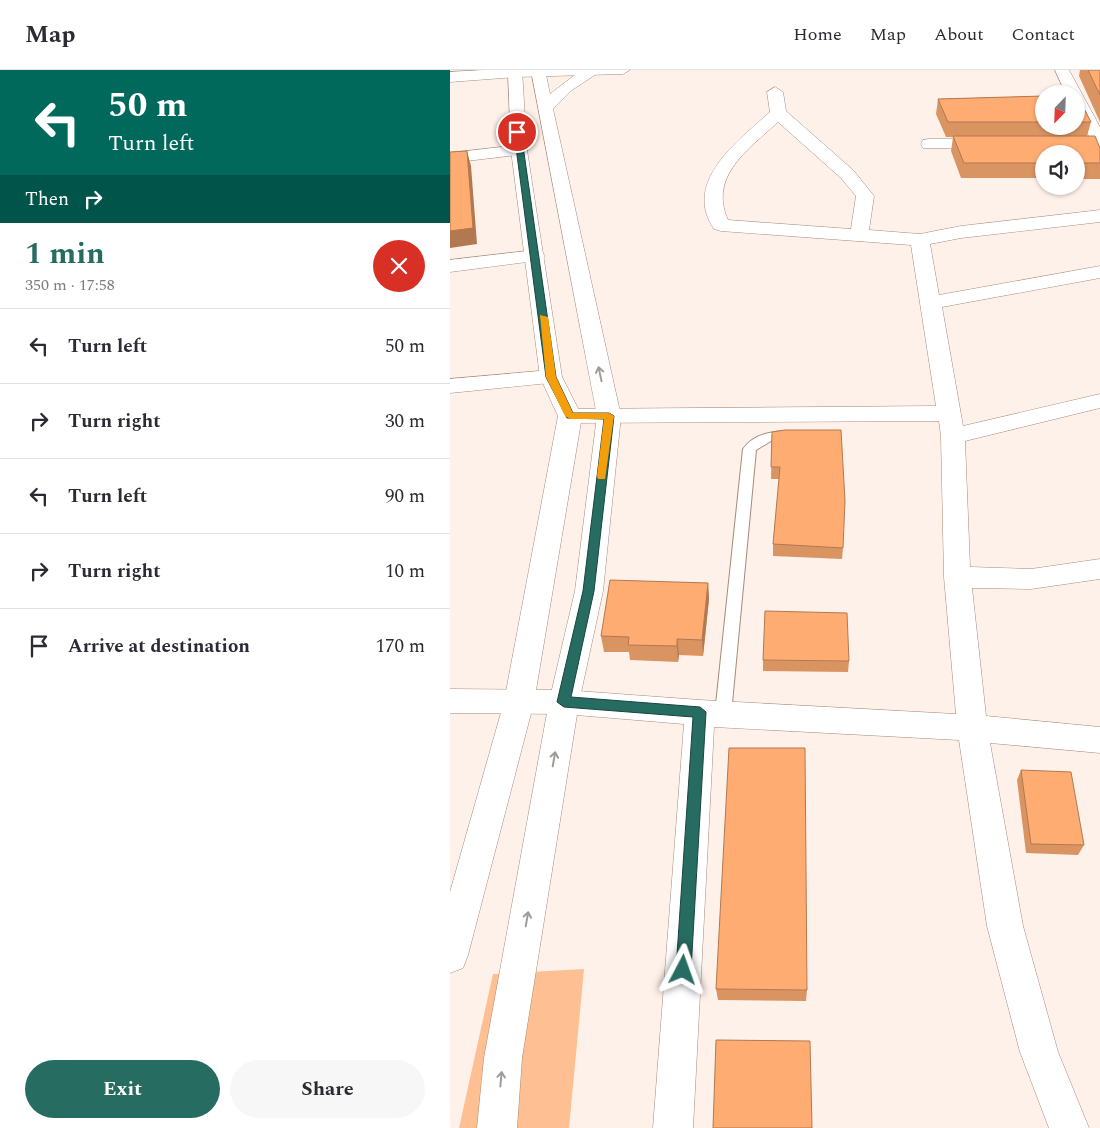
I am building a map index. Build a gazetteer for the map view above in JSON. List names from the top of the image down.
{
  "north": "bottom left",
  "page": {
    "header": "Map",
    "nav": [
      "Home",
      "Map",
      "About",
      "Contact"
    ],
    "turn": ["50 m", "Turn left"],
    "then": "Then",
    "heading": ["1 min", "350 m · 17:58"],
    "list": [
      {
        "name": "Turn left",
        "value": "50 m"
      },
      {
        "name": "Turn right",
        "value": "30 m"
      },
      {
        "name": "Turn left",
        "value": "90 m"
      },
      {
        "name": "Turn right",
        "value": "10 m"
      },
      {
        "name": "Arrive at destination",
        "value": "170 m"
      }
    ],
    "buttons": ["Exit", "Share"]
  }
}
